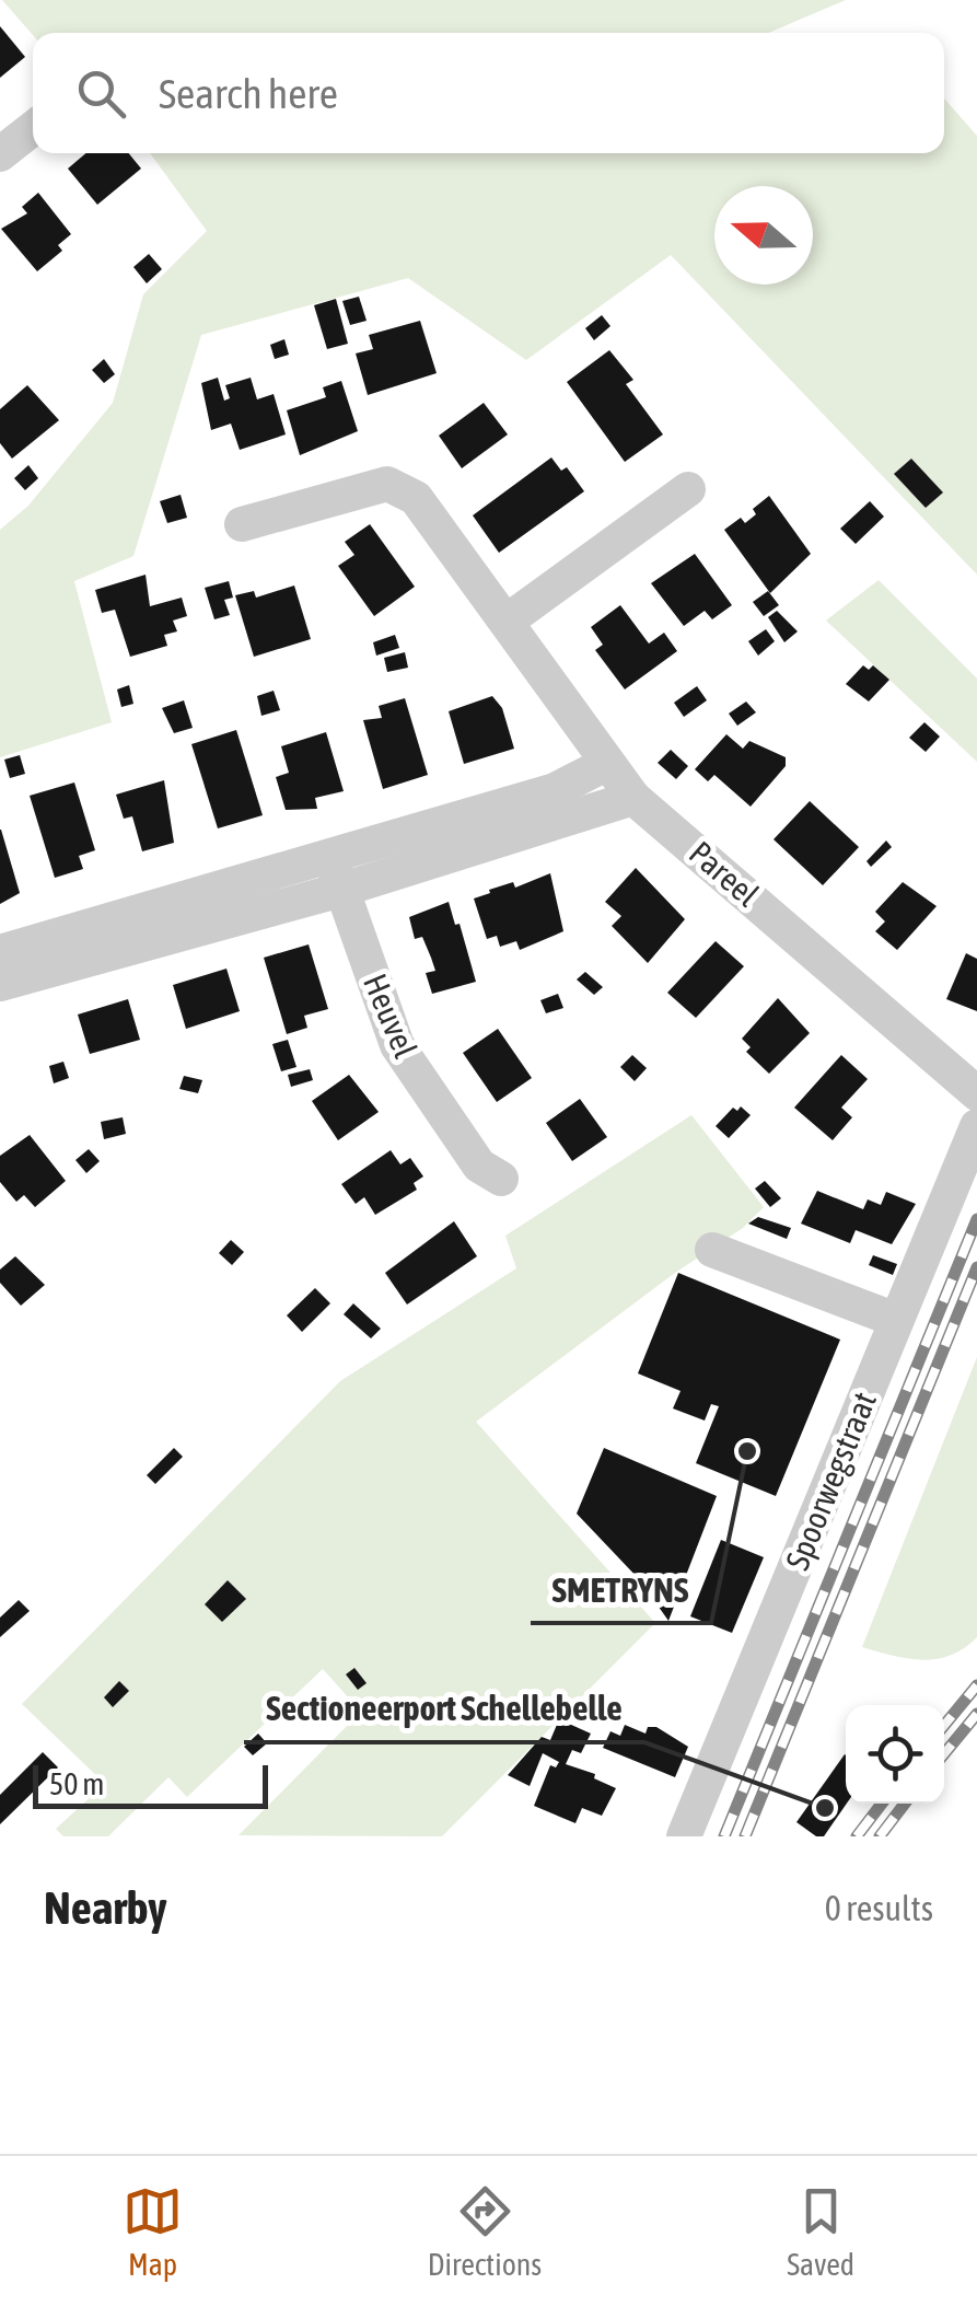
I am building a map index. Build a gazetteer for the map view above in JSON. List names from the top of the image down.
{
  "streets": {
    "street": ["Pareel", "Heuvel", "Spoorwegstraat"]
  },
  "places": ["SMETRYNS", "Sectioneerport Schellebelle"],
  "scale_bar": "50 m",
  "north": "left",
  "page": {
    "search": "Search here",
    "scale": "50 m",
    "heading": ["Nearby", "0 results"],
    "nav": ["Map", "Directions", "Saved"]
  }
}
